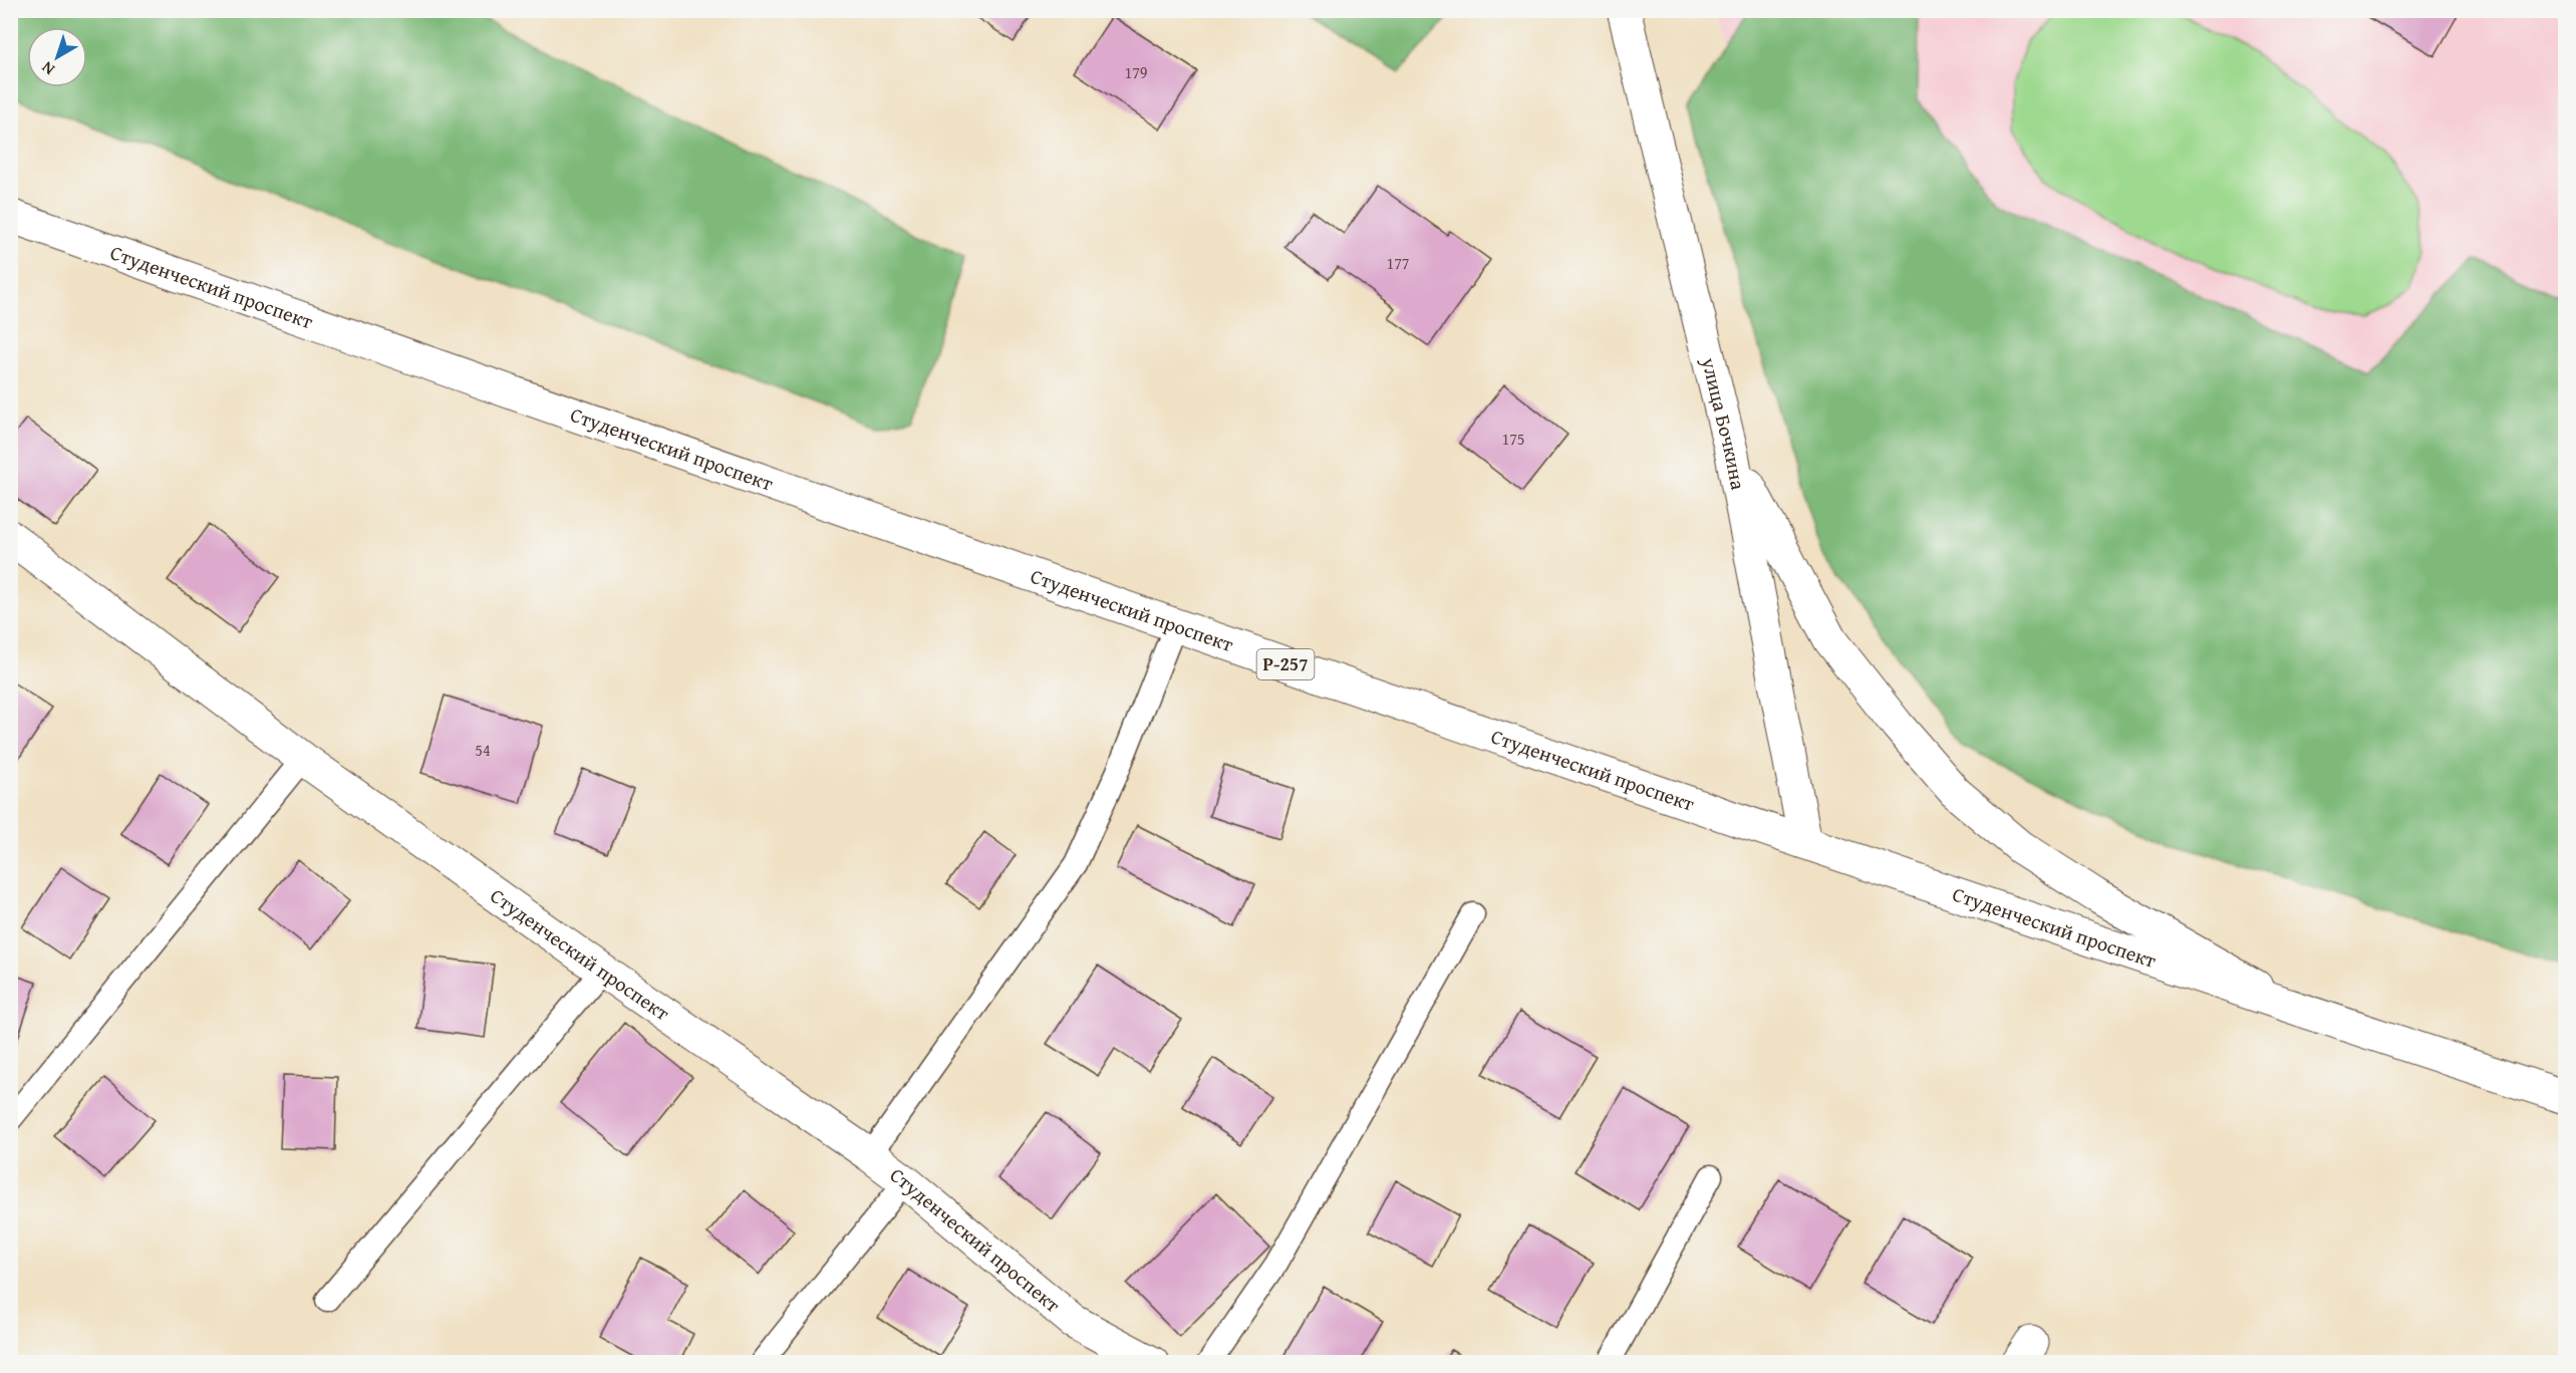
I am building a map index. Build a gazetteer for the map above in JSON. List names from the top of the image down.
{
  "streets": {
    "main road": ["Студенческий проспект", "улица Бочкина", "Р-257"]
  },
  "crossings": [
    ["Студенческий проспект", "улица Бочкина"]
  ],
  "house_numbers": [
    "179",
    "177",
    "175",
    "54"
  ],
  "north": "bottom left"
}
